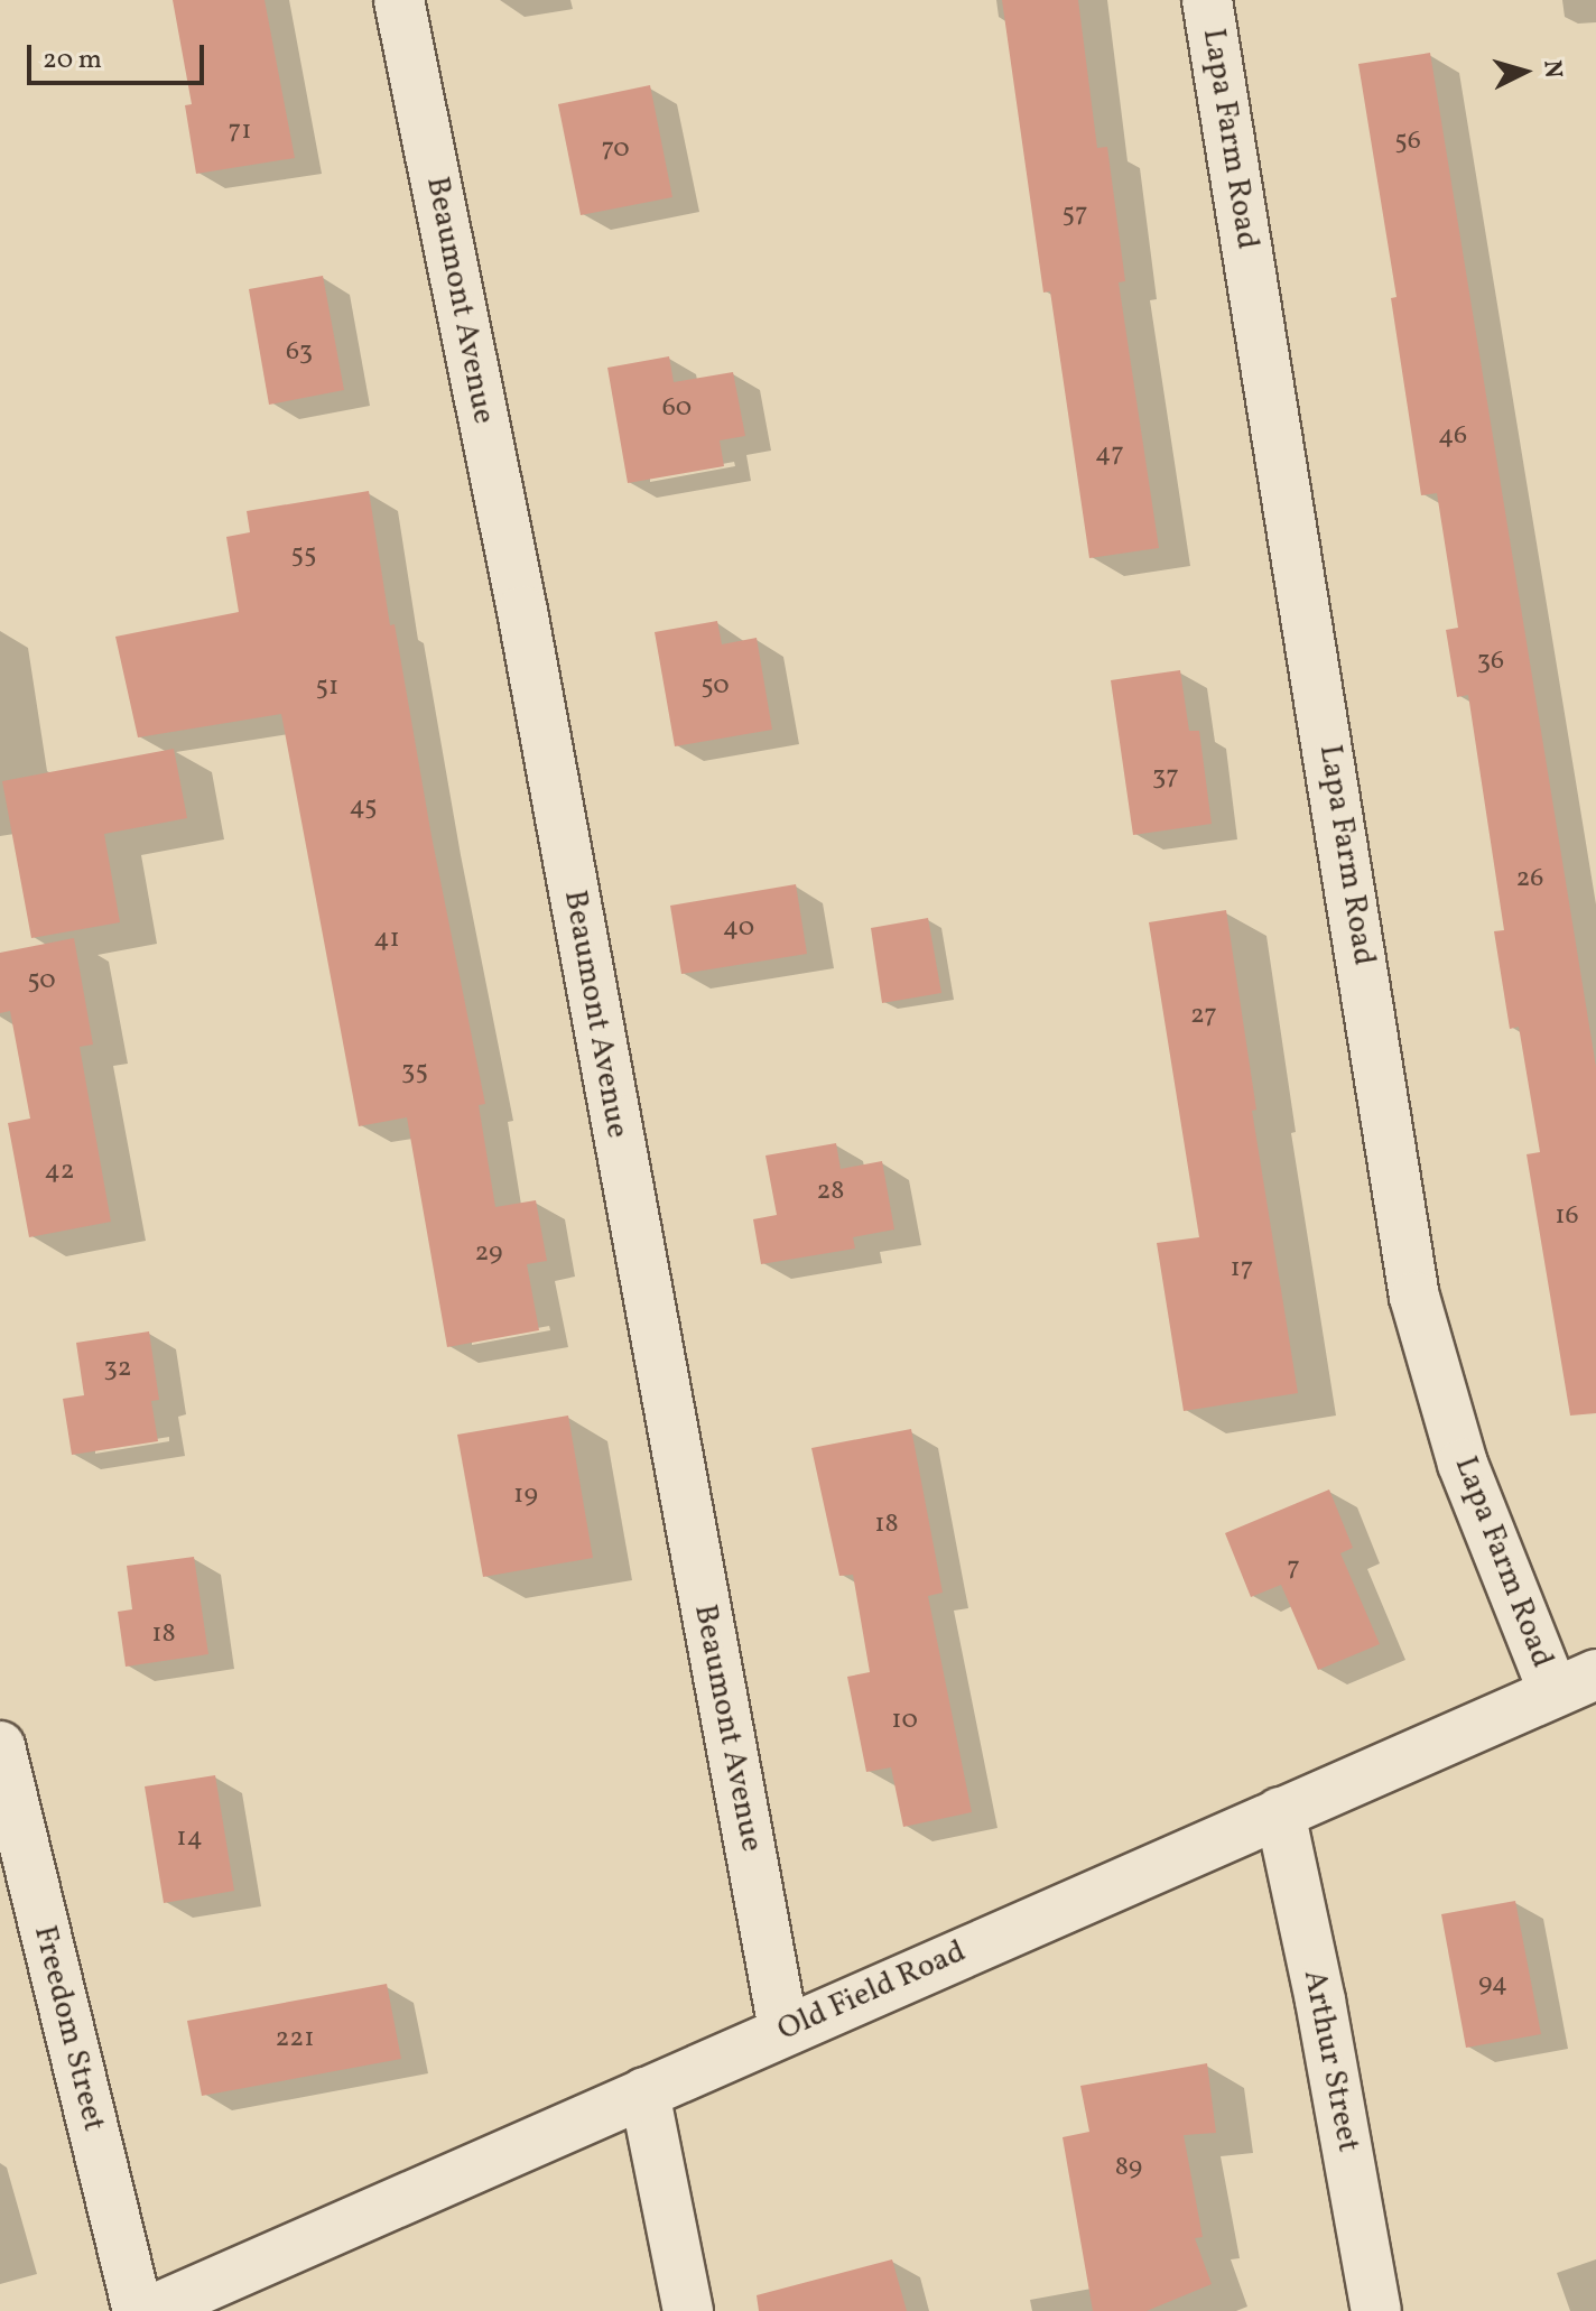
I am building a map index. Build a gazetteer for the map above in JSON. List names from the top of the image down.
{
  "streets": {
    "street": [
      "Lapa Farm Road",
      "Beaumont Avenue",
      "Old Field Road",
      "Freedom Street",
      "Arthur Street"
    ]
  },
  "crossings": [
    ["Lapa Farm Road", "Old Field Road"],
    ["Beaumont Avenue", "Old Field Road"],
    ["Old Field Road", "Arthur Street"]
  ],
  "house_numbers": [
    "71",
    "56",
    "70",
    "57",
    "63",
    "60",
    "46",
    "47",
    "55",
    "36",
    "50",
    "51",
    "37",
    "45",
    "26",
    "40",
    "41",
    "50",
    "27",
    "35",
    "42",
    "28",
    "16",
    "29",
    "17",
    "32",
    "19",
    "18",
    "7",
    "18",
    "10",
    "14",
    "94",
    "221",
    "89"
  ],
  "scale_bar": "20 m",
  "north": "right"
}
